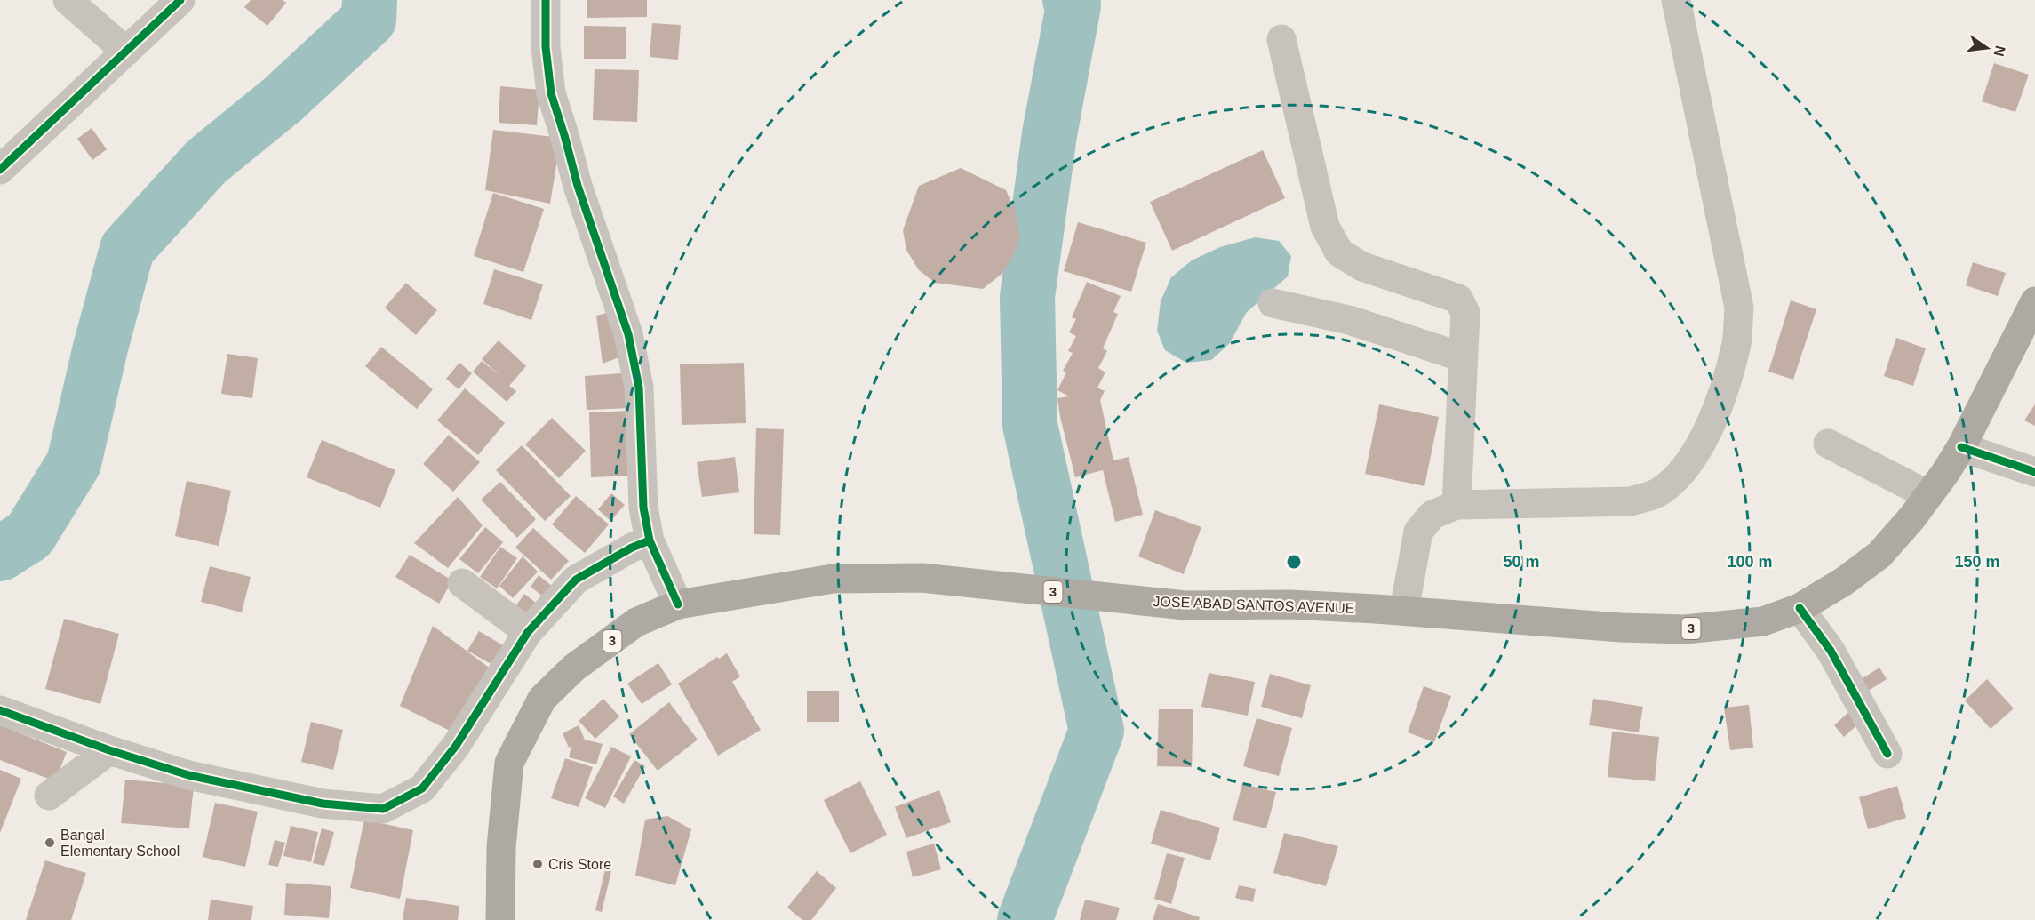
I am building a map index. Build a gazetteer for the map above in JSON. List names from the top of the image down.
{
  "streets": {
    "highway": ["3", "JOSE ABAD SANTOS AVENUE"]
  },
  "places": ["Bangal Elementary School", "Cris Store"],
  "north": "right",
  "rings": ["50 m", "100 m", "150 m"]
}
